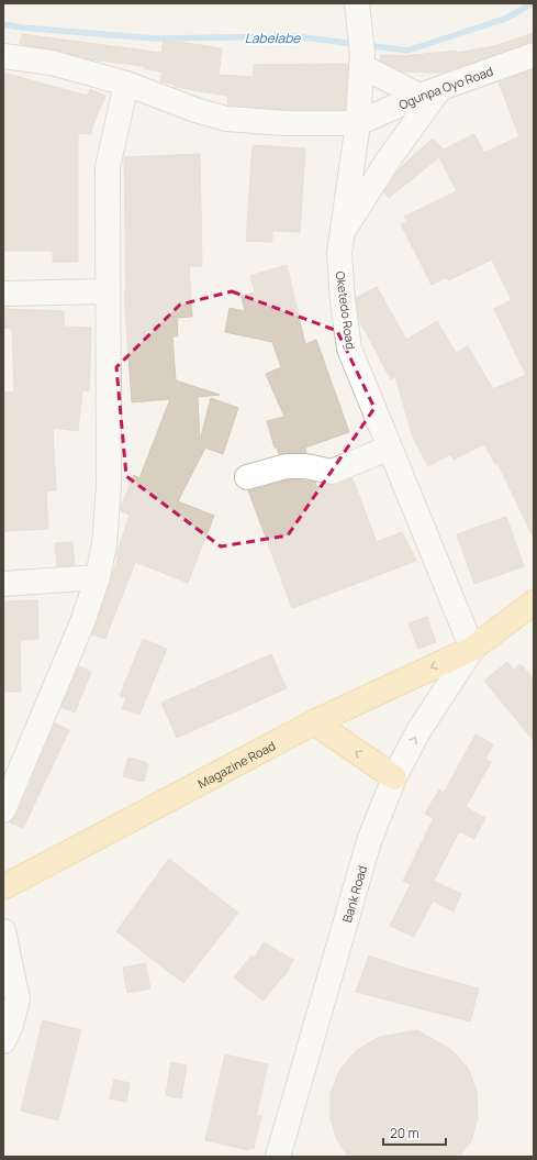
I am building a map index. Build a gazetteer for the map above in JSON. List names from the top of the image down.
{
  "streets": {
    "main road": ["Magazine Road"],
    "street": ["Ogunpa Oyo Road", "Oketedo Road", "Bank Road"]
  },
  "crossings": [
    ["Ogunpa Oyo Road", "Oketedo Road"],
    ["Oketedo Road", "Magazine Road"],
    ["Oketedo Road", "Bank Road"],
    ["Magazine Road", "Bank Road"]
  ],
  "water": ["Labelabe"],
  "scale_bar": "20 m"
}
